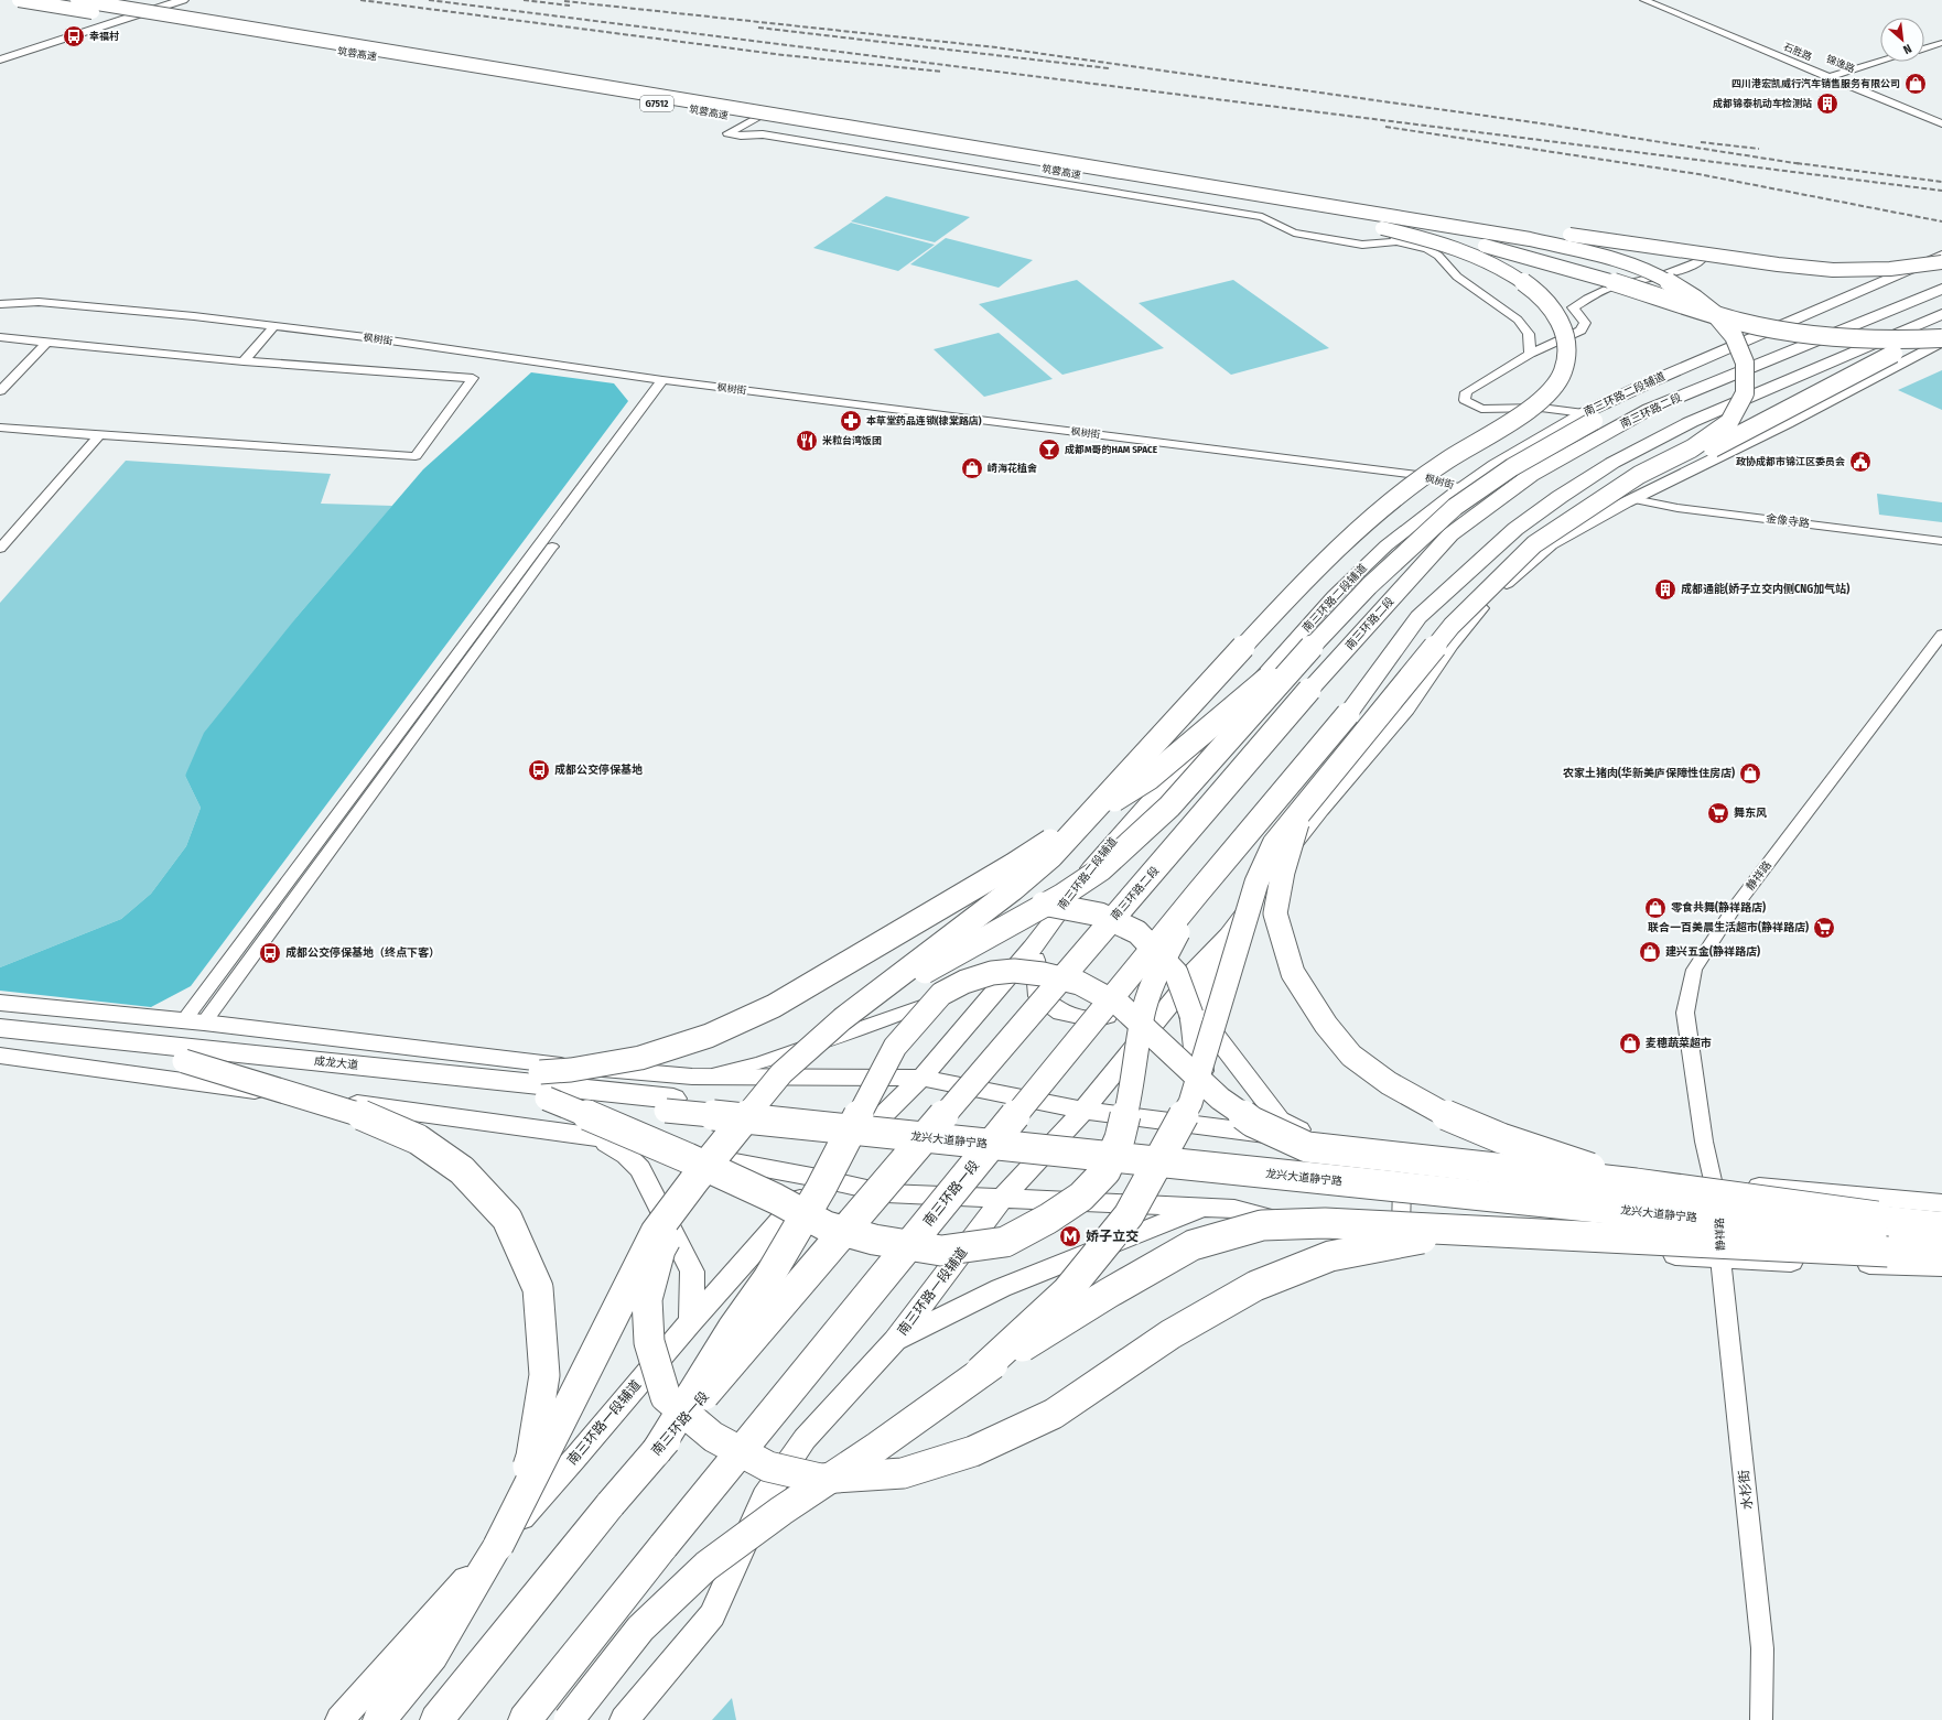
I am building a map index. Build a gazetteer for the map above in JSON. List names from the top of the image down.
{
  "streets": {
    "highway": [
      "筑蓉高速",
      "G7512",
      "南三环路二段",
      "成龙大道",
      "龙兴大道静宁路",
      "南三环路一段"
    ],
    "main road": ["南三环路二段辅道", "南三环路一段辅道"],
    "street": [
      "石胜路",
      "锦逸路",
      "枫树街",
      "金像寺路",
      "静祥路",
      "水杉街"
    ]
  },
  "crossings": [
    ["石胜路", "锦逸路"],
    ["枫树街", "南三环路二段辅道"],
    ["南三环路二段辅道", "南三环路一段辅道"],
    ["南三环路二段", "南三环路一段"],
    ["静祥路", "水杉街"],
    ["成龙大道", "龙兴大道静宁路"]
  ],
  "places": {
    "bus stop": ["幸福村", "成都公交停保基地", "成都公交停保基地（终点下客）"],
    "shop": [
      "四川港宏凯威行汽车销售服务有限公司",
      "崎海花植舍",
      "农家土猪肉(华新美庐保障性住房店)",
      "零食共舞(静祥路店)",
      "建兴五金(静祥路店)",
      "麦穗蔬菜超市"
    ],
    "building": ["成都锦泰机动车检测站", "成都通能(娇子立交内侧CNG加气站)"],
    "pharmacy": ["本草堂药品连锁(棣棠路店)"],
    "restaurant": ["米粒台湾饭团"],
    "bar": ["成都M哥的HAM SPACE"],
    "public building": ["政协成都市锦江区委员会"],
    "supermarket": ["舞东风", "联合一百美晨生活超市(静祥路店)"],
    "metro station": ["娇子立交"]
  },
  "north": "bottom right"
}
